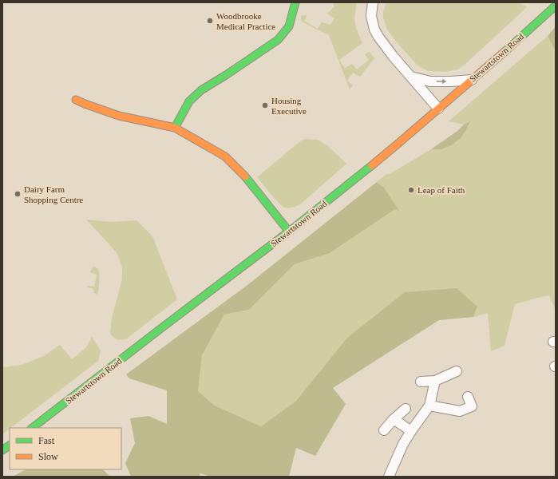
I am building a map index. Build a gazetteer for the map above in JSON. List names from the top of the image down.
{
  "streets": {
    "main road": ["Stewartstown Road"]
  },
  "places": [
    "Woodbrooke Medical Practice",
    "Housing Executive",
    "Leap of Faith",
    "Dairy Farm Shopping Centre"
  ],
  "legend": ["Fast", "Slow"]
}
